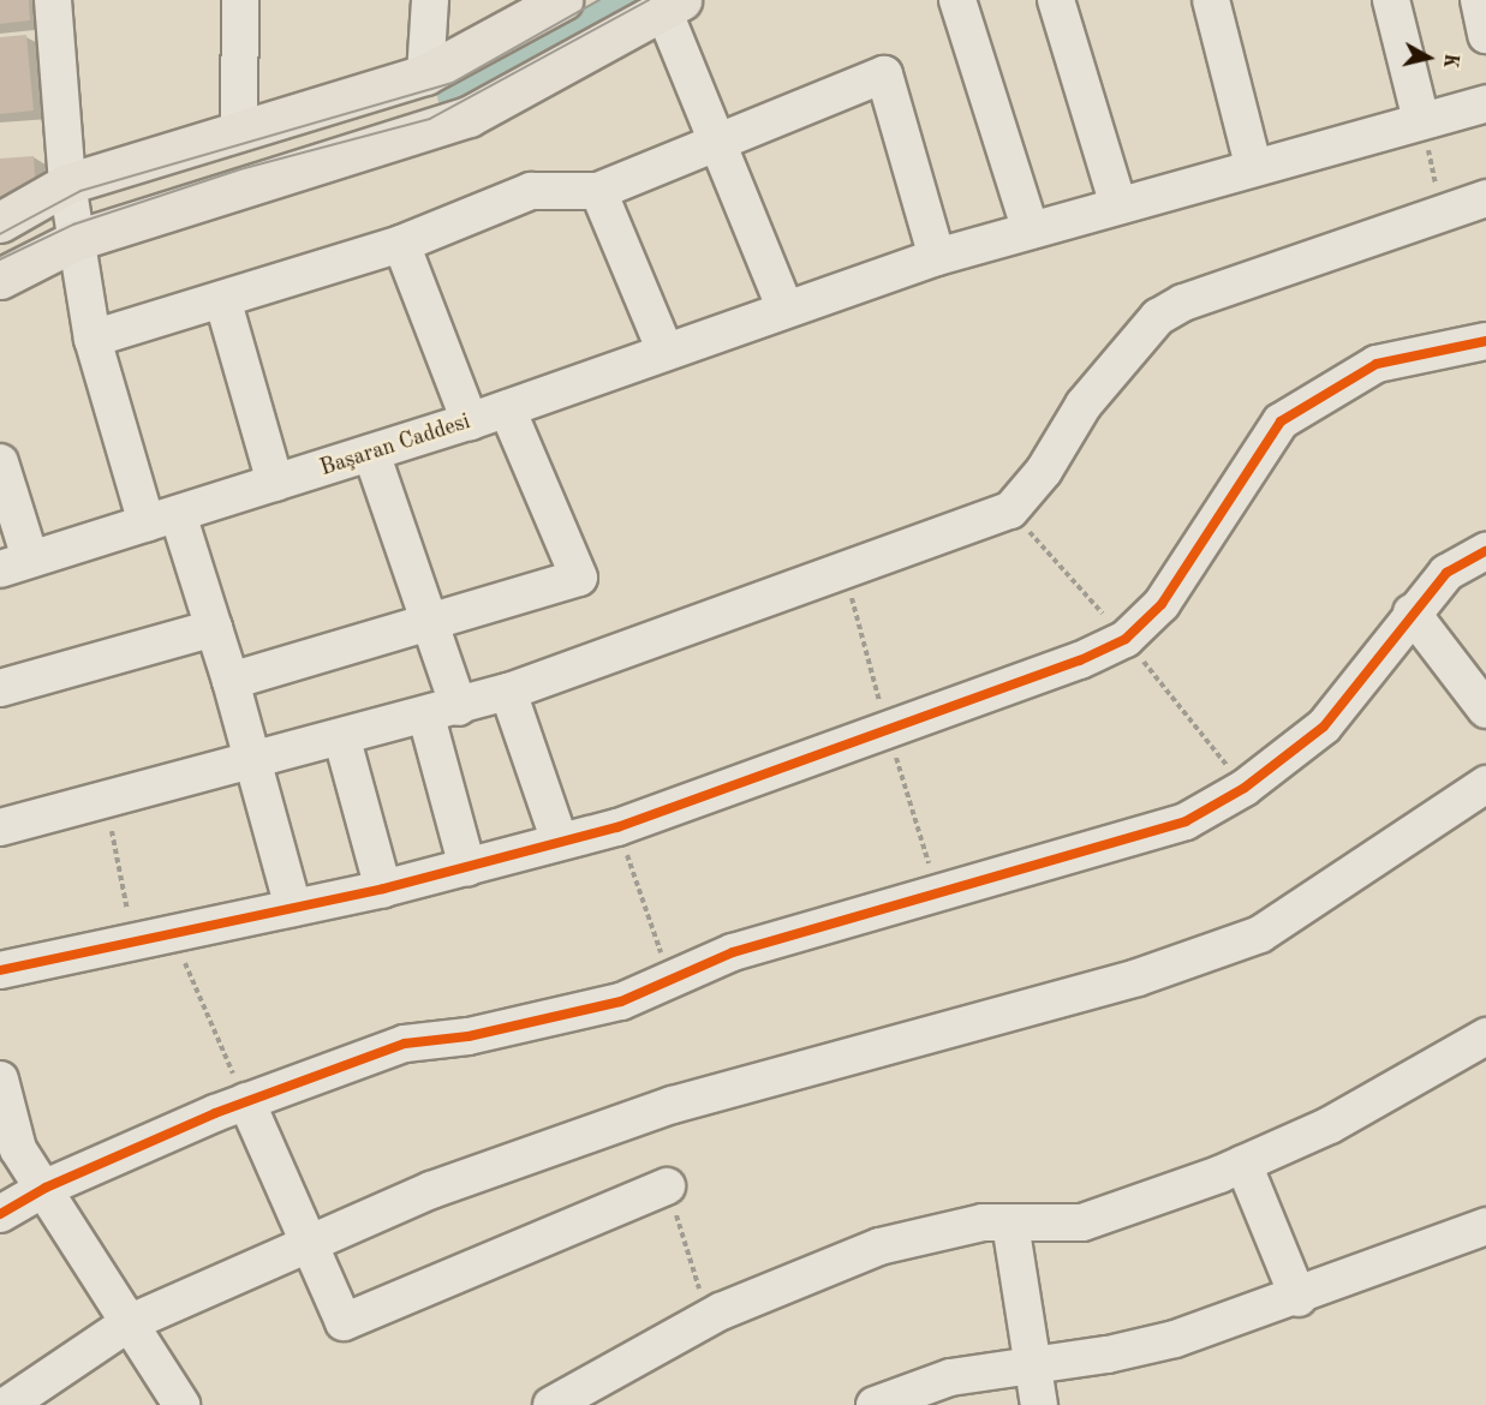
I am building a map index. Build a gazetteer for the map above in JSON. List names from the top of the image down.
{
  "streets": {
    "street": ["Başaran Caddesi"]
  },
  "north": "right"
}
